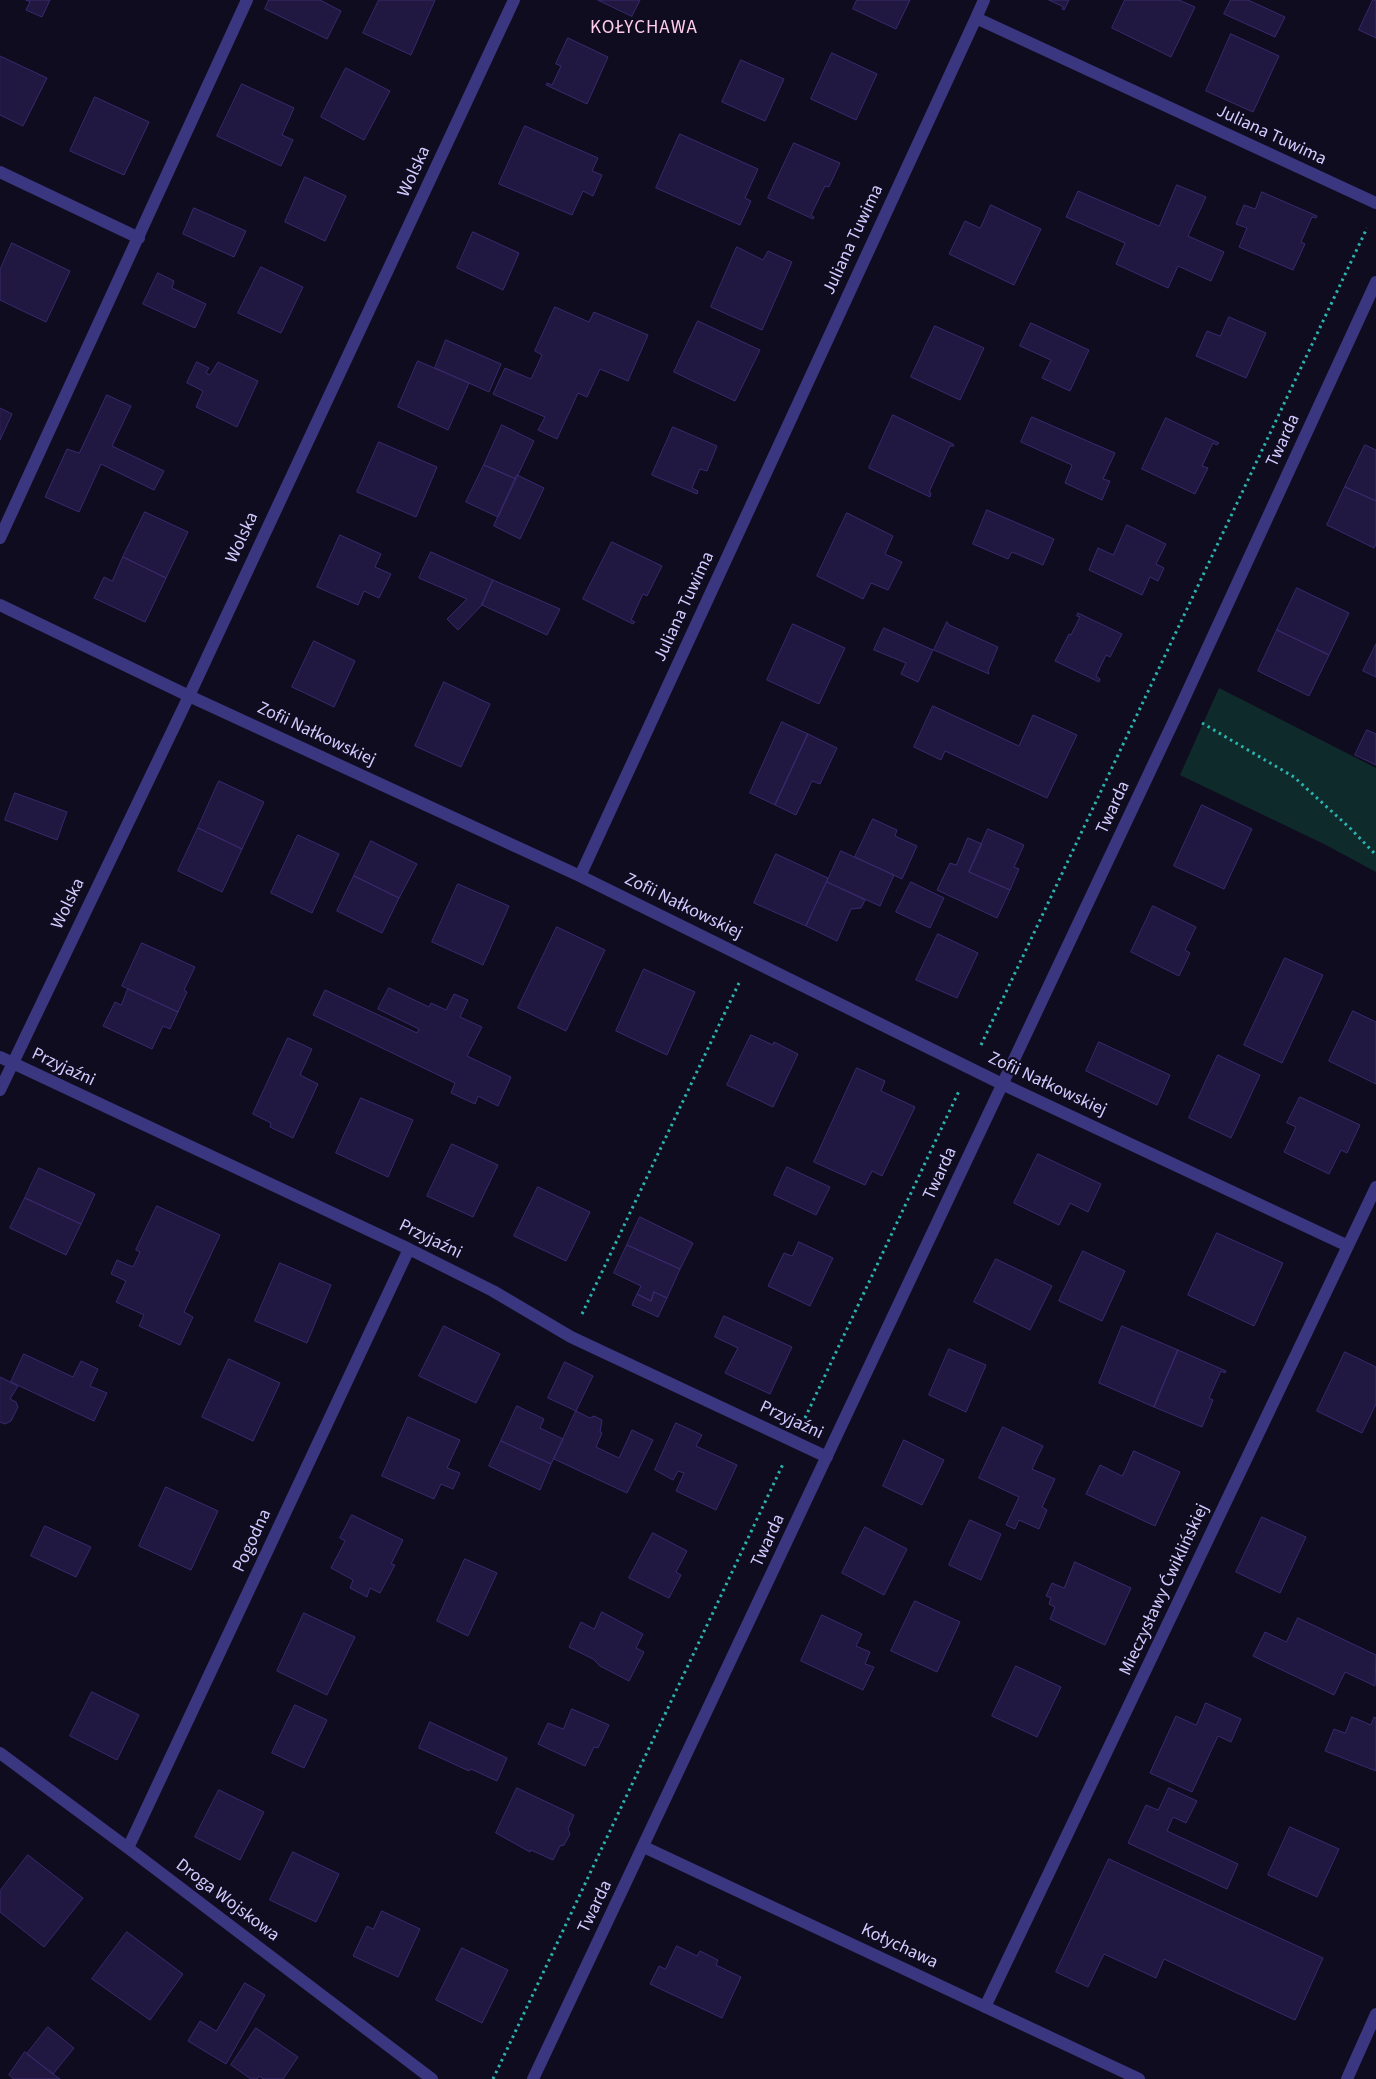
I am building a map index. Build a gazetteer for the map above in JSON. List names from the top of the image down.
{
  "streets": {
    "street": [
      "Juliana Tuwima",
      "Wolska",
      "Twarda",
      "Zofii Nałkowskiej",
      "Przyjaźni",
      "Pogodna",
      "Mieczysławy Ćwiklińskiej",
      "Droga Wojskowa",
      "Kołychawa"
    ]
  },
  "crossings": [
    ["Juliana Tuwima", "Zofii Nałkowskiej"],
    ["Wolska", "Zofii Nałkowskiej"],
    ["Wolska", "Przyjaźni"],
    ["Twarda", "Zofii Nałkowskiej"],
    ["Twarda", "Przyjaźni"],
    ["Twarda", "Kołychawa"],
    ["Zofii Nałkowskiej", "Mieczysławy Ćwiklińskiej"],
    ["Przyjaźni", "Pogodna"],
    ["Pogodna", "Droga Wojskowa"],
    ["Mieczysławy Ćwiklińskiej", "Kołychawa"]
  ],
  "districts": ["KOŁYCHAWA"]
}
